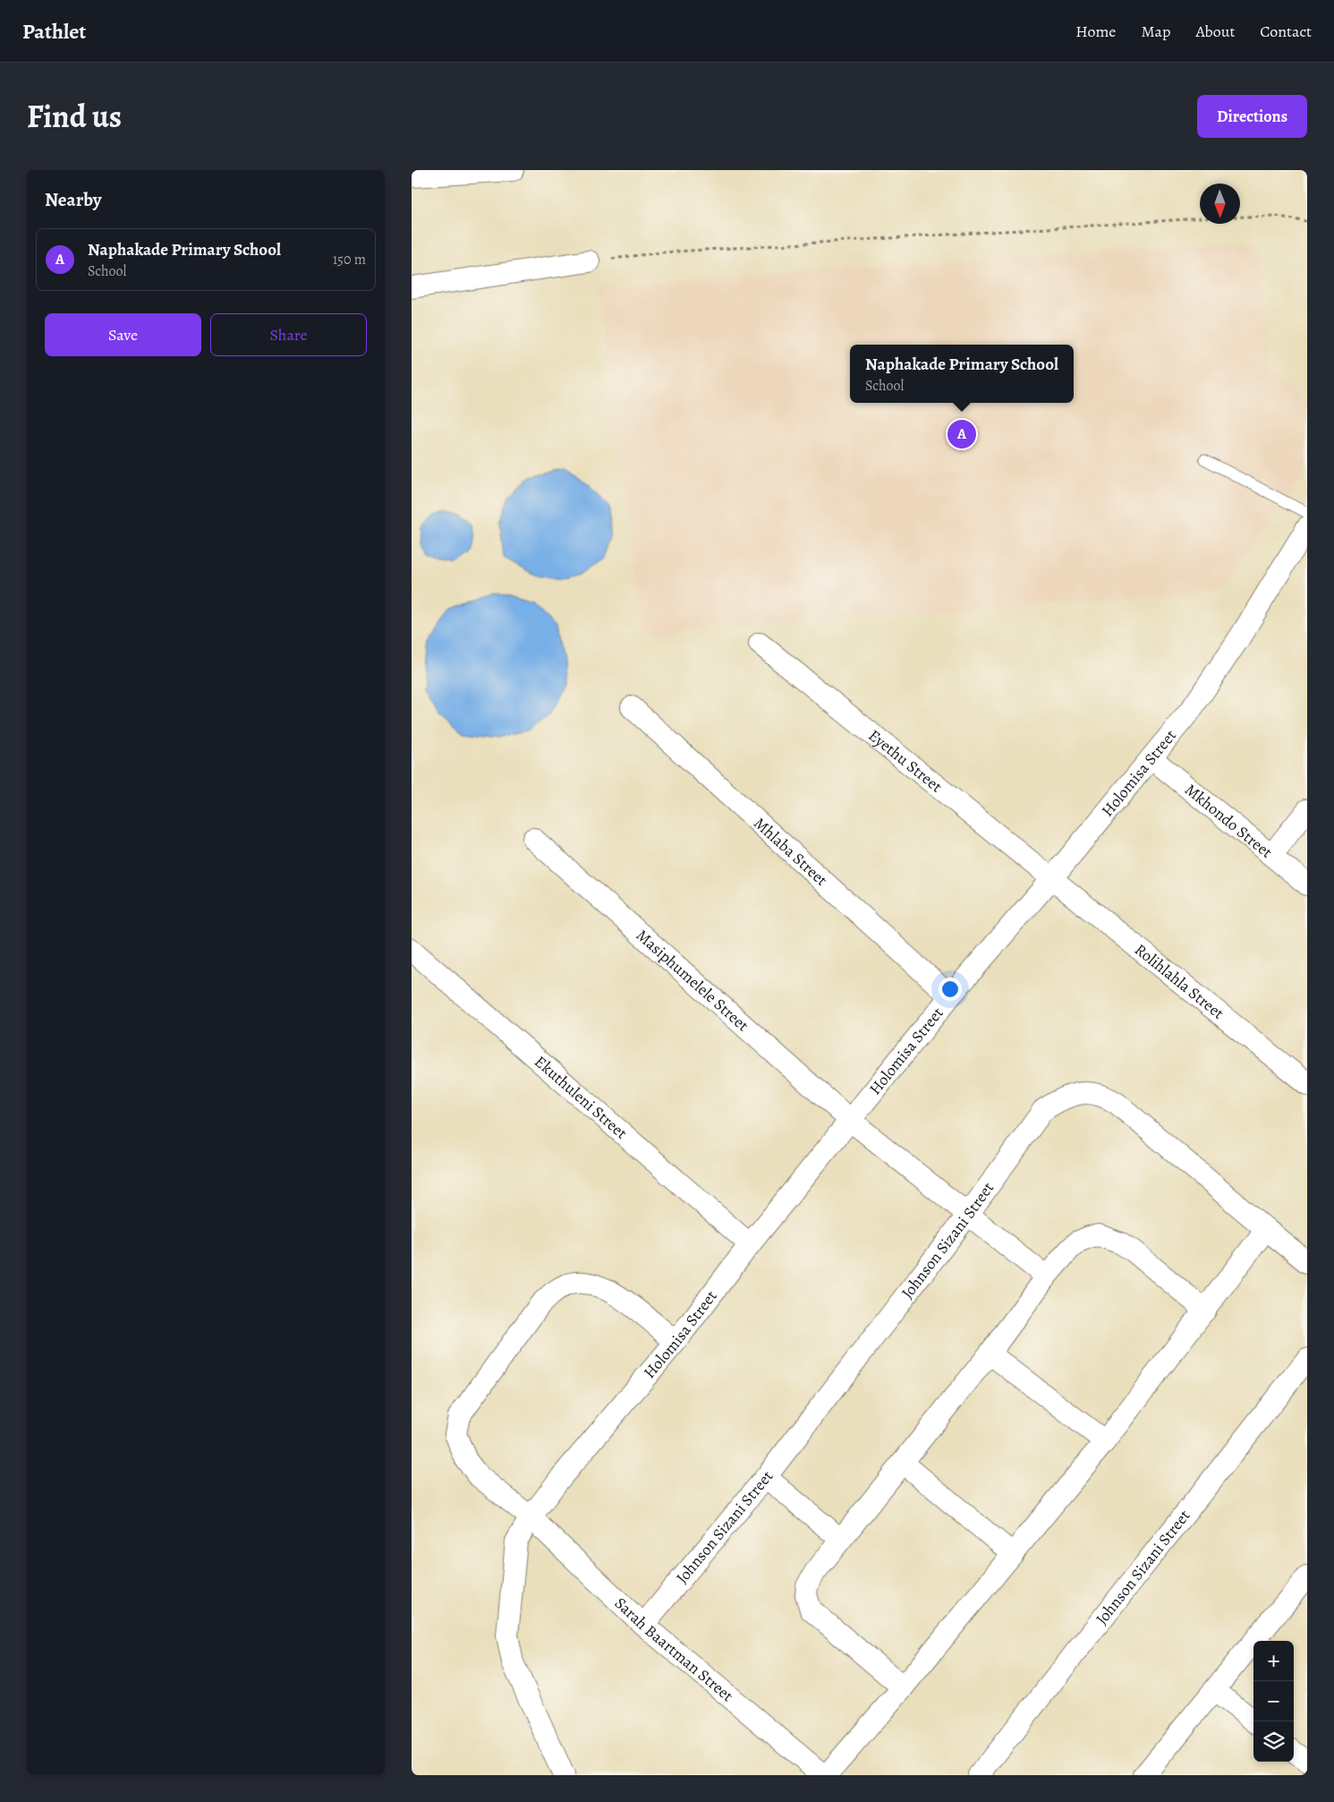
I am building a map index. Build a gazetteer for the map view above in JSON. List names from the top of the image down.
{
  "streets": {
    "street": [
      "Eyethu Street",
      "Holomisa Street",
      "Mkhondo Street",
      "Mhlaba Street",
      "Masiphumelele Street",
      "Rolihlahla Street",
      "Ekuthuleni Street",
      "Johnson Sizani Street",
      "Sarah Baartman Street"
    ]
  },
  "crossings": [
    ["Eyethu Street", "Holomisa Street"],
    ["Eyethu Street", "Rolihlahla Street"],
    ["Holomisa Street", "Mkhondo Street"],
    ["Holomisa Street", "Mhlaba Street"],
    ["Holomisa Street", "Masiphumelele Street"],
    ["Holomisa Street", "Rolihlahla Street"],
    ["Holomisa Street", "Ekuthuleni Street"],
    ["Holomisa Street", "Sarah Baartman Street"],
    ["Masiphumelele Street", "Johnson Sizani Street"],
    ["Johnson Sizani Street", "Sarah Baartman Street"]
  ],
  "north": "bottom",
  "page": {
    "header": "Pathlet",
    "nav": [
      "Home",
      "Map",
      "About",
      "Contact"
    ],
    "title": "Find us",
    "buttons": [
      "Directions",
      ["Save", "Share"]
    ],
    "heading": "Nearby",
    "list": [
      {
        "mark": "A",
        "name": "Naphakade Primary School",
        "note": "School",
        "value": "150 m"
      }
    ],
    "popup": ["Naphakade Primary School", "School"],
    "pins": "A",
    "map_buttons": ["+", "−"]
  }
}
